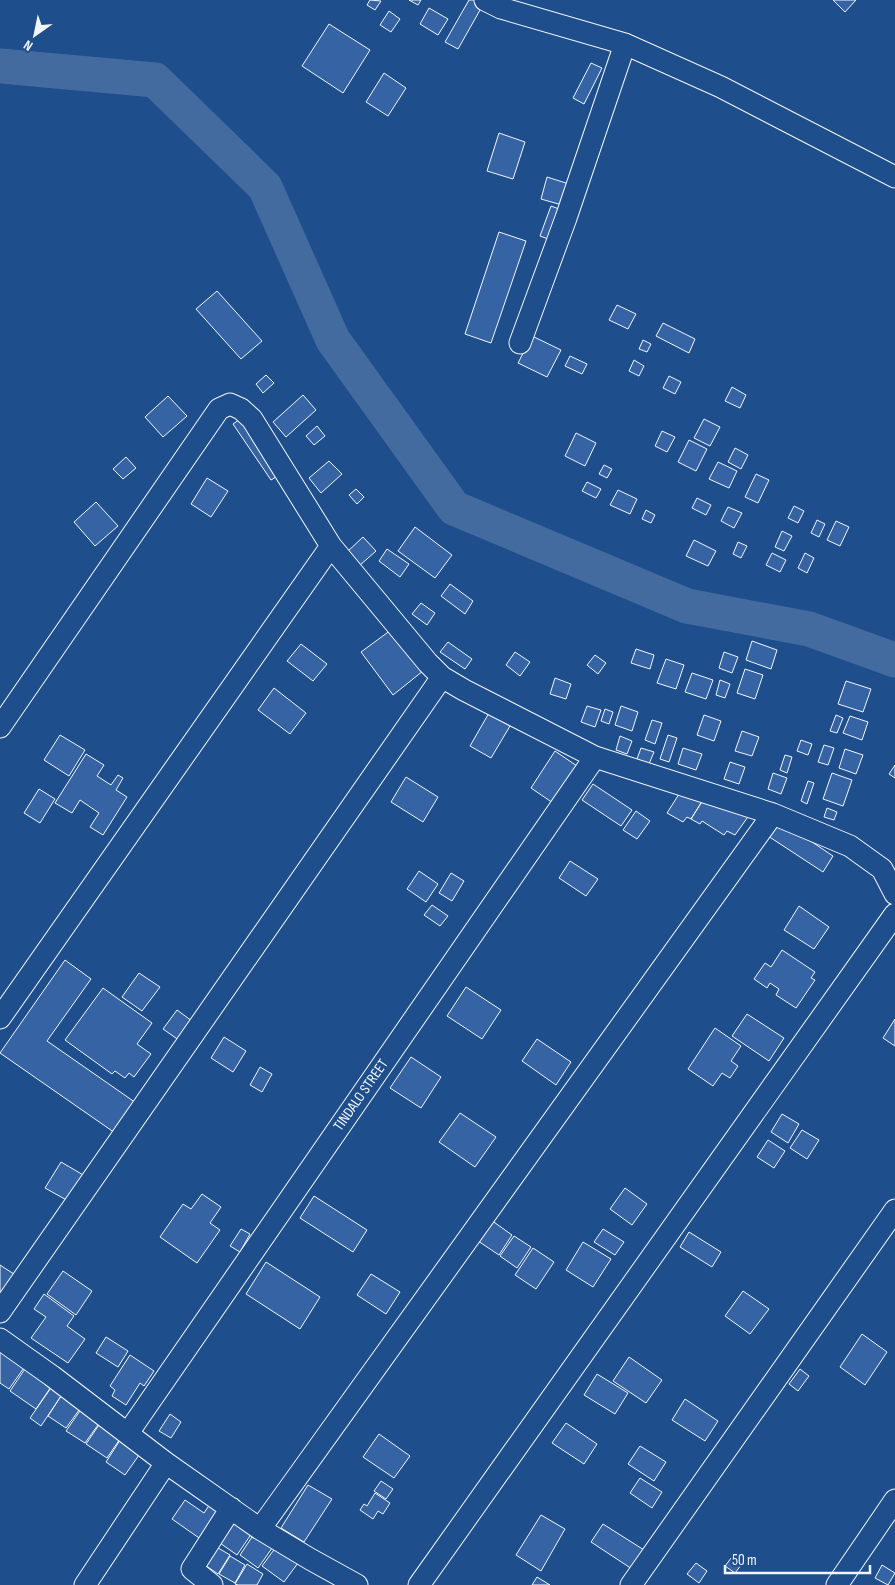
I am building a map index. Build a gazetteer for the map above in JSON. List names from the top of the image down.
{
  "streets": {
    "street": ["TINDALO STREET"]
  },
  "scale_bar": "50 m",
  "north": "bottom left"
}
